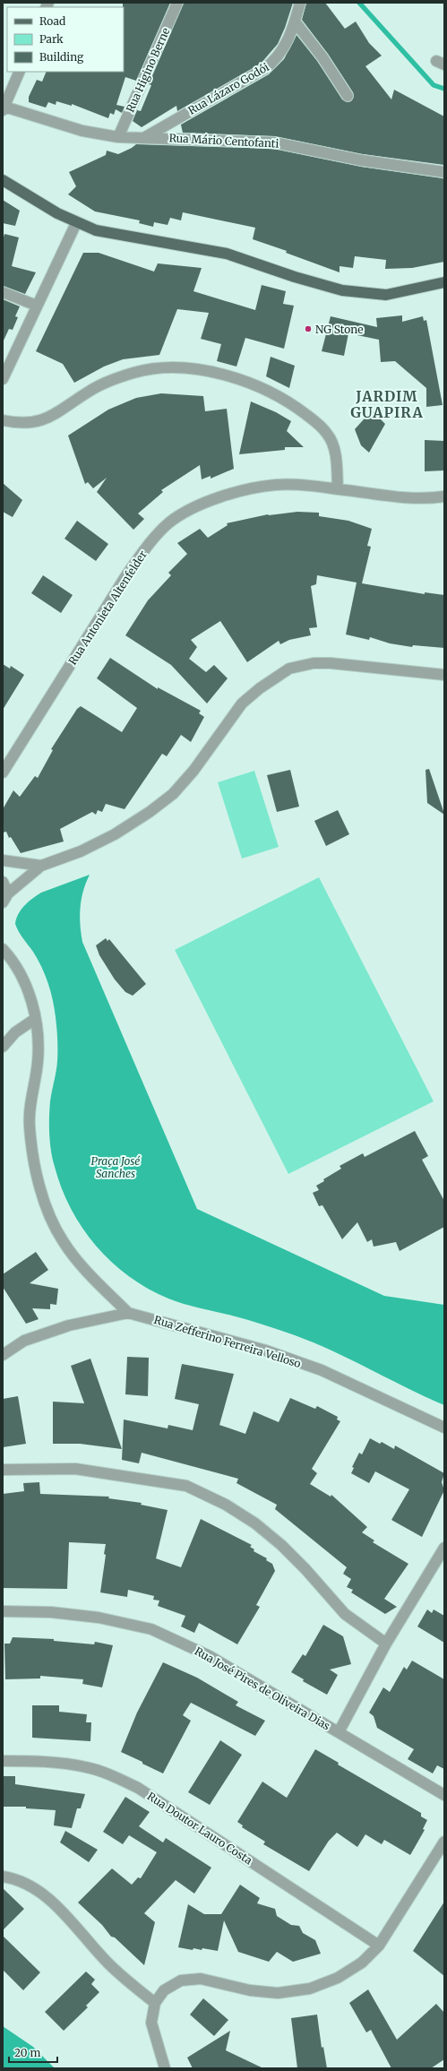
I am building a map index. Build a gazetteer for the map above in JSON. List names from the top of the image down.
{
  "streets": {
    "street": [
      "Rua Higino Berne",
      "Rua Lázaro Godói",
      "Rua Mário Centofanti",
      "Rua Antonieta Altenfelder",
      "Rua Zefferino Ferreira Velloso",
      "Rua José Pires de Oliveira Dias",
      "Rua Doutor Lauro Costa"
    ]
  },
  "crossings": [
    ["Rua Higino Berne", "Rua Mário Centofanti"],
    ["Rua Lázaro Godói", "Rua Mário Centofanti"]
  ],
  "districts": ["JARDIM GUAPIRA"],
  "parks": ["Praça José Sanches"],
  "places": ["NG Stone"],
  "legend": ["Road", "Park", "Building"],
  "scale_bar": "20 m"
}
